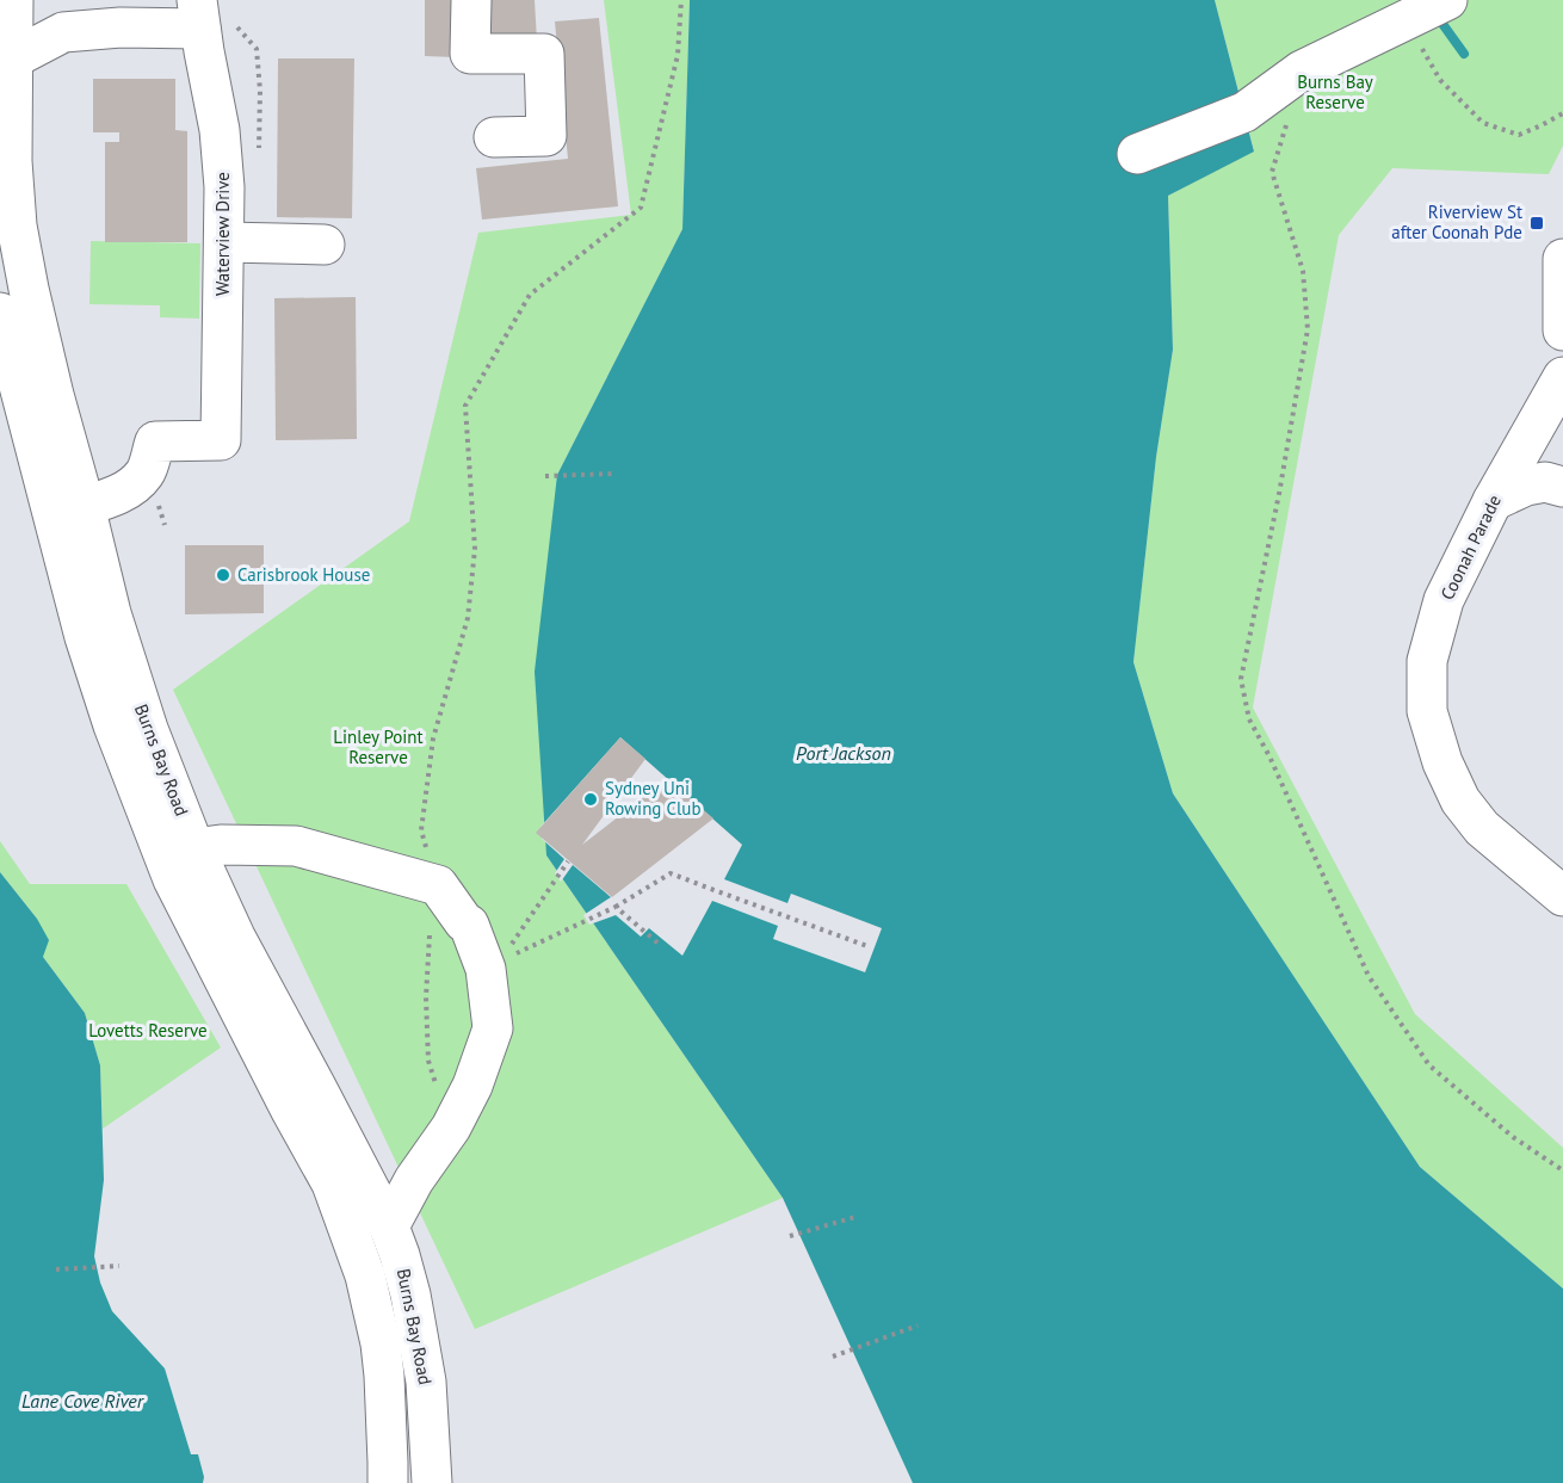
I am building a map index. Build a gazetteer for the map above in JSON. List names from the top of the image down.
{
  "streets": {
    "main road": ["Waterview Drive", "Coonah Parade", "Burns Bay Road"]
  },
  "crossings": [
    ["Waterview Drive", "Burns Bay Road"]
  ],
  "water": ["Port Jackson", "Lane Cove River"],
  "parks": ["Burns Bay Reserve", "Linley Point Reserve", "Lovetts Reserve"],
  "places": {
    "transit": ["Riverview St after Coonah Pde"],
    "other": ["Carisbrook House", "Sydney Uni Rowing Club"]
  }
}
